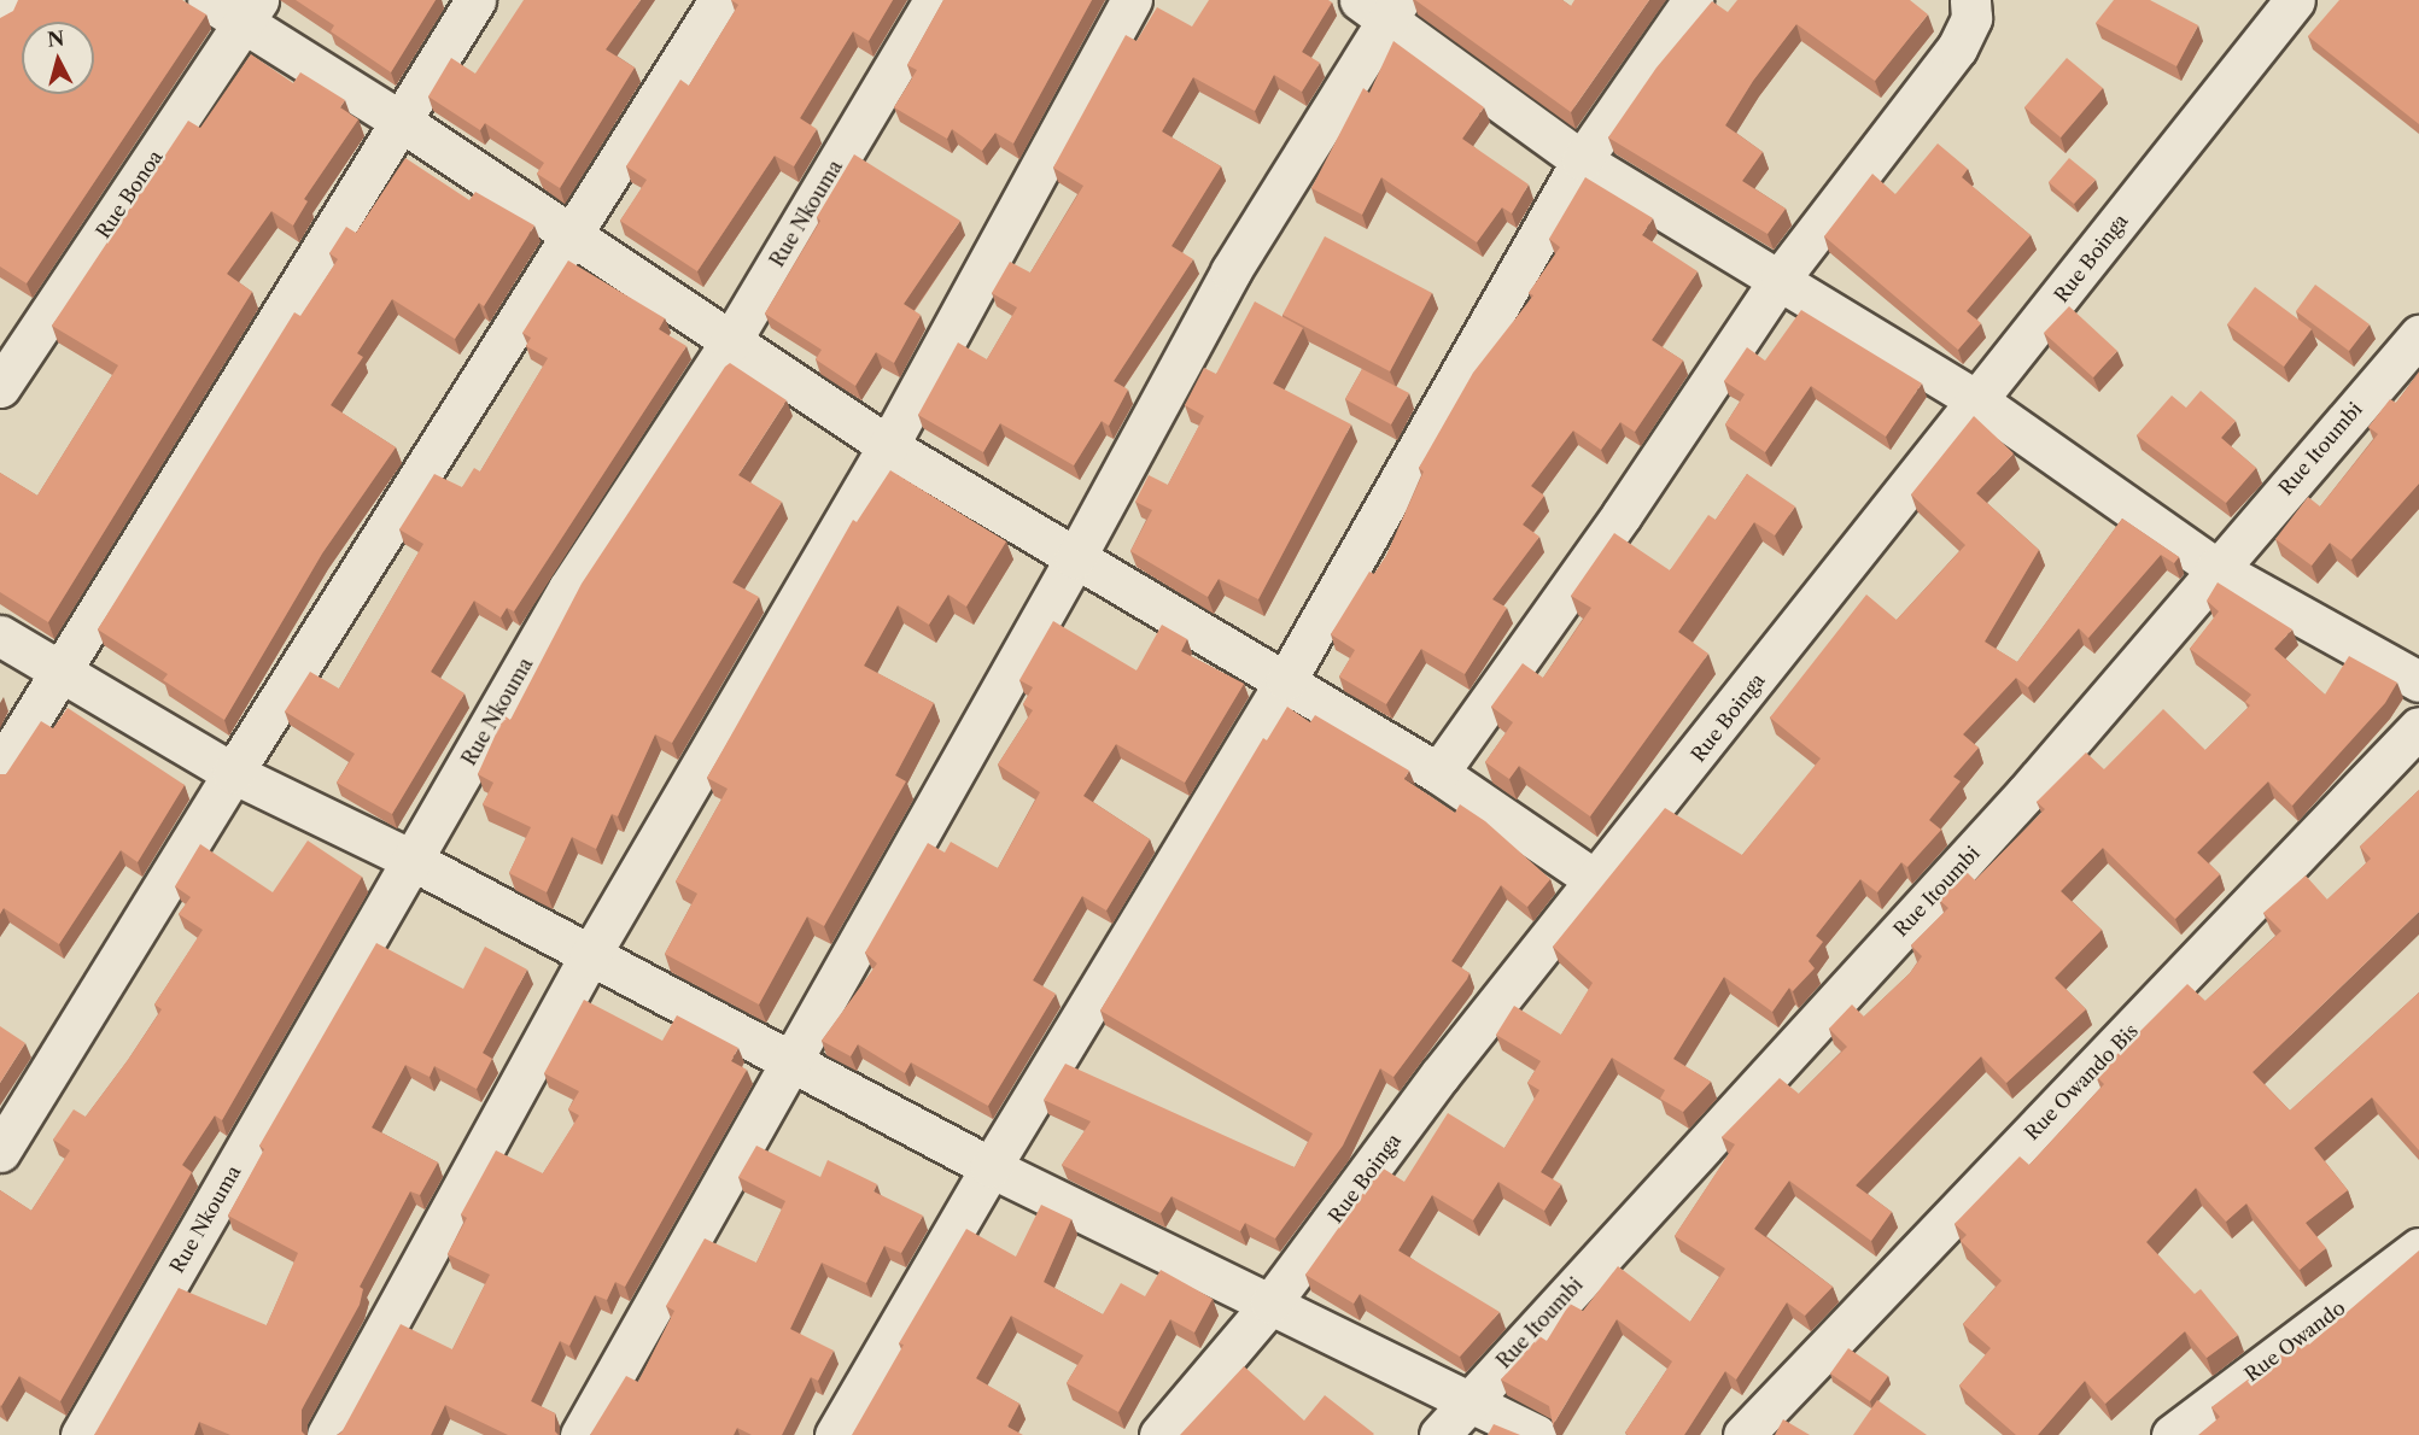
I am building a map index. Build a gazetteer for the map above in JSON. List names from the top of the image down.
{
  "streets": {
    "street": [
      "Rue Bonoa",
      "Rue Nkouma",
      "Rue Boinga",
      "Rue Itoumbi",
      "Rue Owando Bis",
      "Rue Owando"
    ]
  },
  "north": "top"
}
